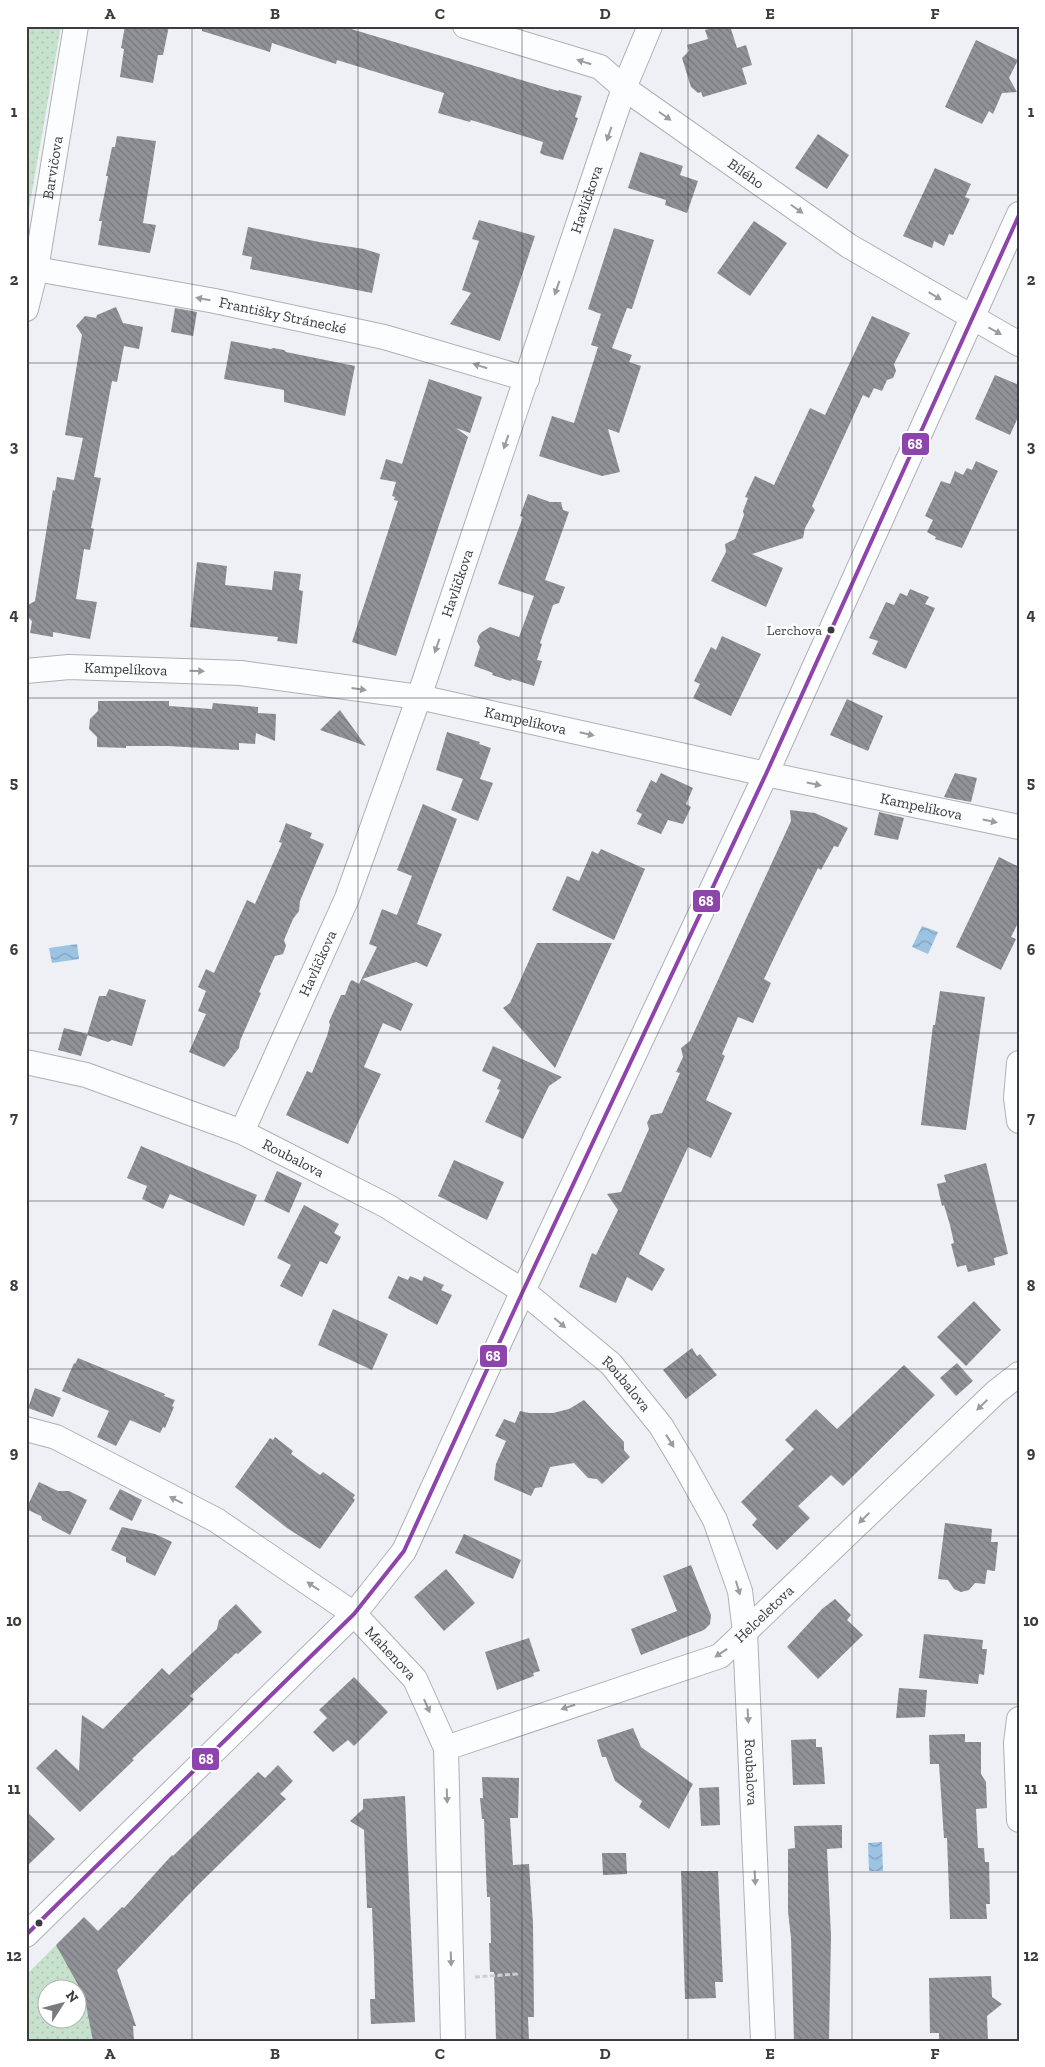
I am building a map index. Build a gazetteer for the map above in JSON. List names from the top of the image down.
{
  "streets": {
    "street": [
      "Barvičova",
      "Bílého",
      "Havlíčkova",
      "Františky Stránecké",
      "Kampelíkova",
      "Roubalova",
      "Helceletova",
      "Mahenova"
    ]
  },
  "crossings": [
    ["Barvičova", "Františky Stránecké"],
    ["Bílého", "Havlíčkova"],
    ["Havlíčkova", "Františky Stránecké"],
    ["Havlíčkova", "Kampelíkova"],
    ["Havlíčkova", "Roubalova"],
    ["Roubalova", "Helceletova"],
    ["Helceletova", "Mahenova"]
  ],
  "one_way": [
    "Havlíčkova",
    "Františky Stránecké",
    "Kampelíkova",
    "Roubalova",
    "Helceletova"
  ],
  "places": ["Lerchova"],
  "lines": ["transit line 68"],
  "north": "top right",
  "grid": {
    "columns": [
      "A",
      "B",
      "C",
      "D",
      "E",
      "F"
    ],
    "rows": [
      "1",
      "2",
      "3",
      "4",
      "5",
      "6",
      "7",
      "8",
      "9",
      "10",
      "11",
      "12"
    ]
  }
}
